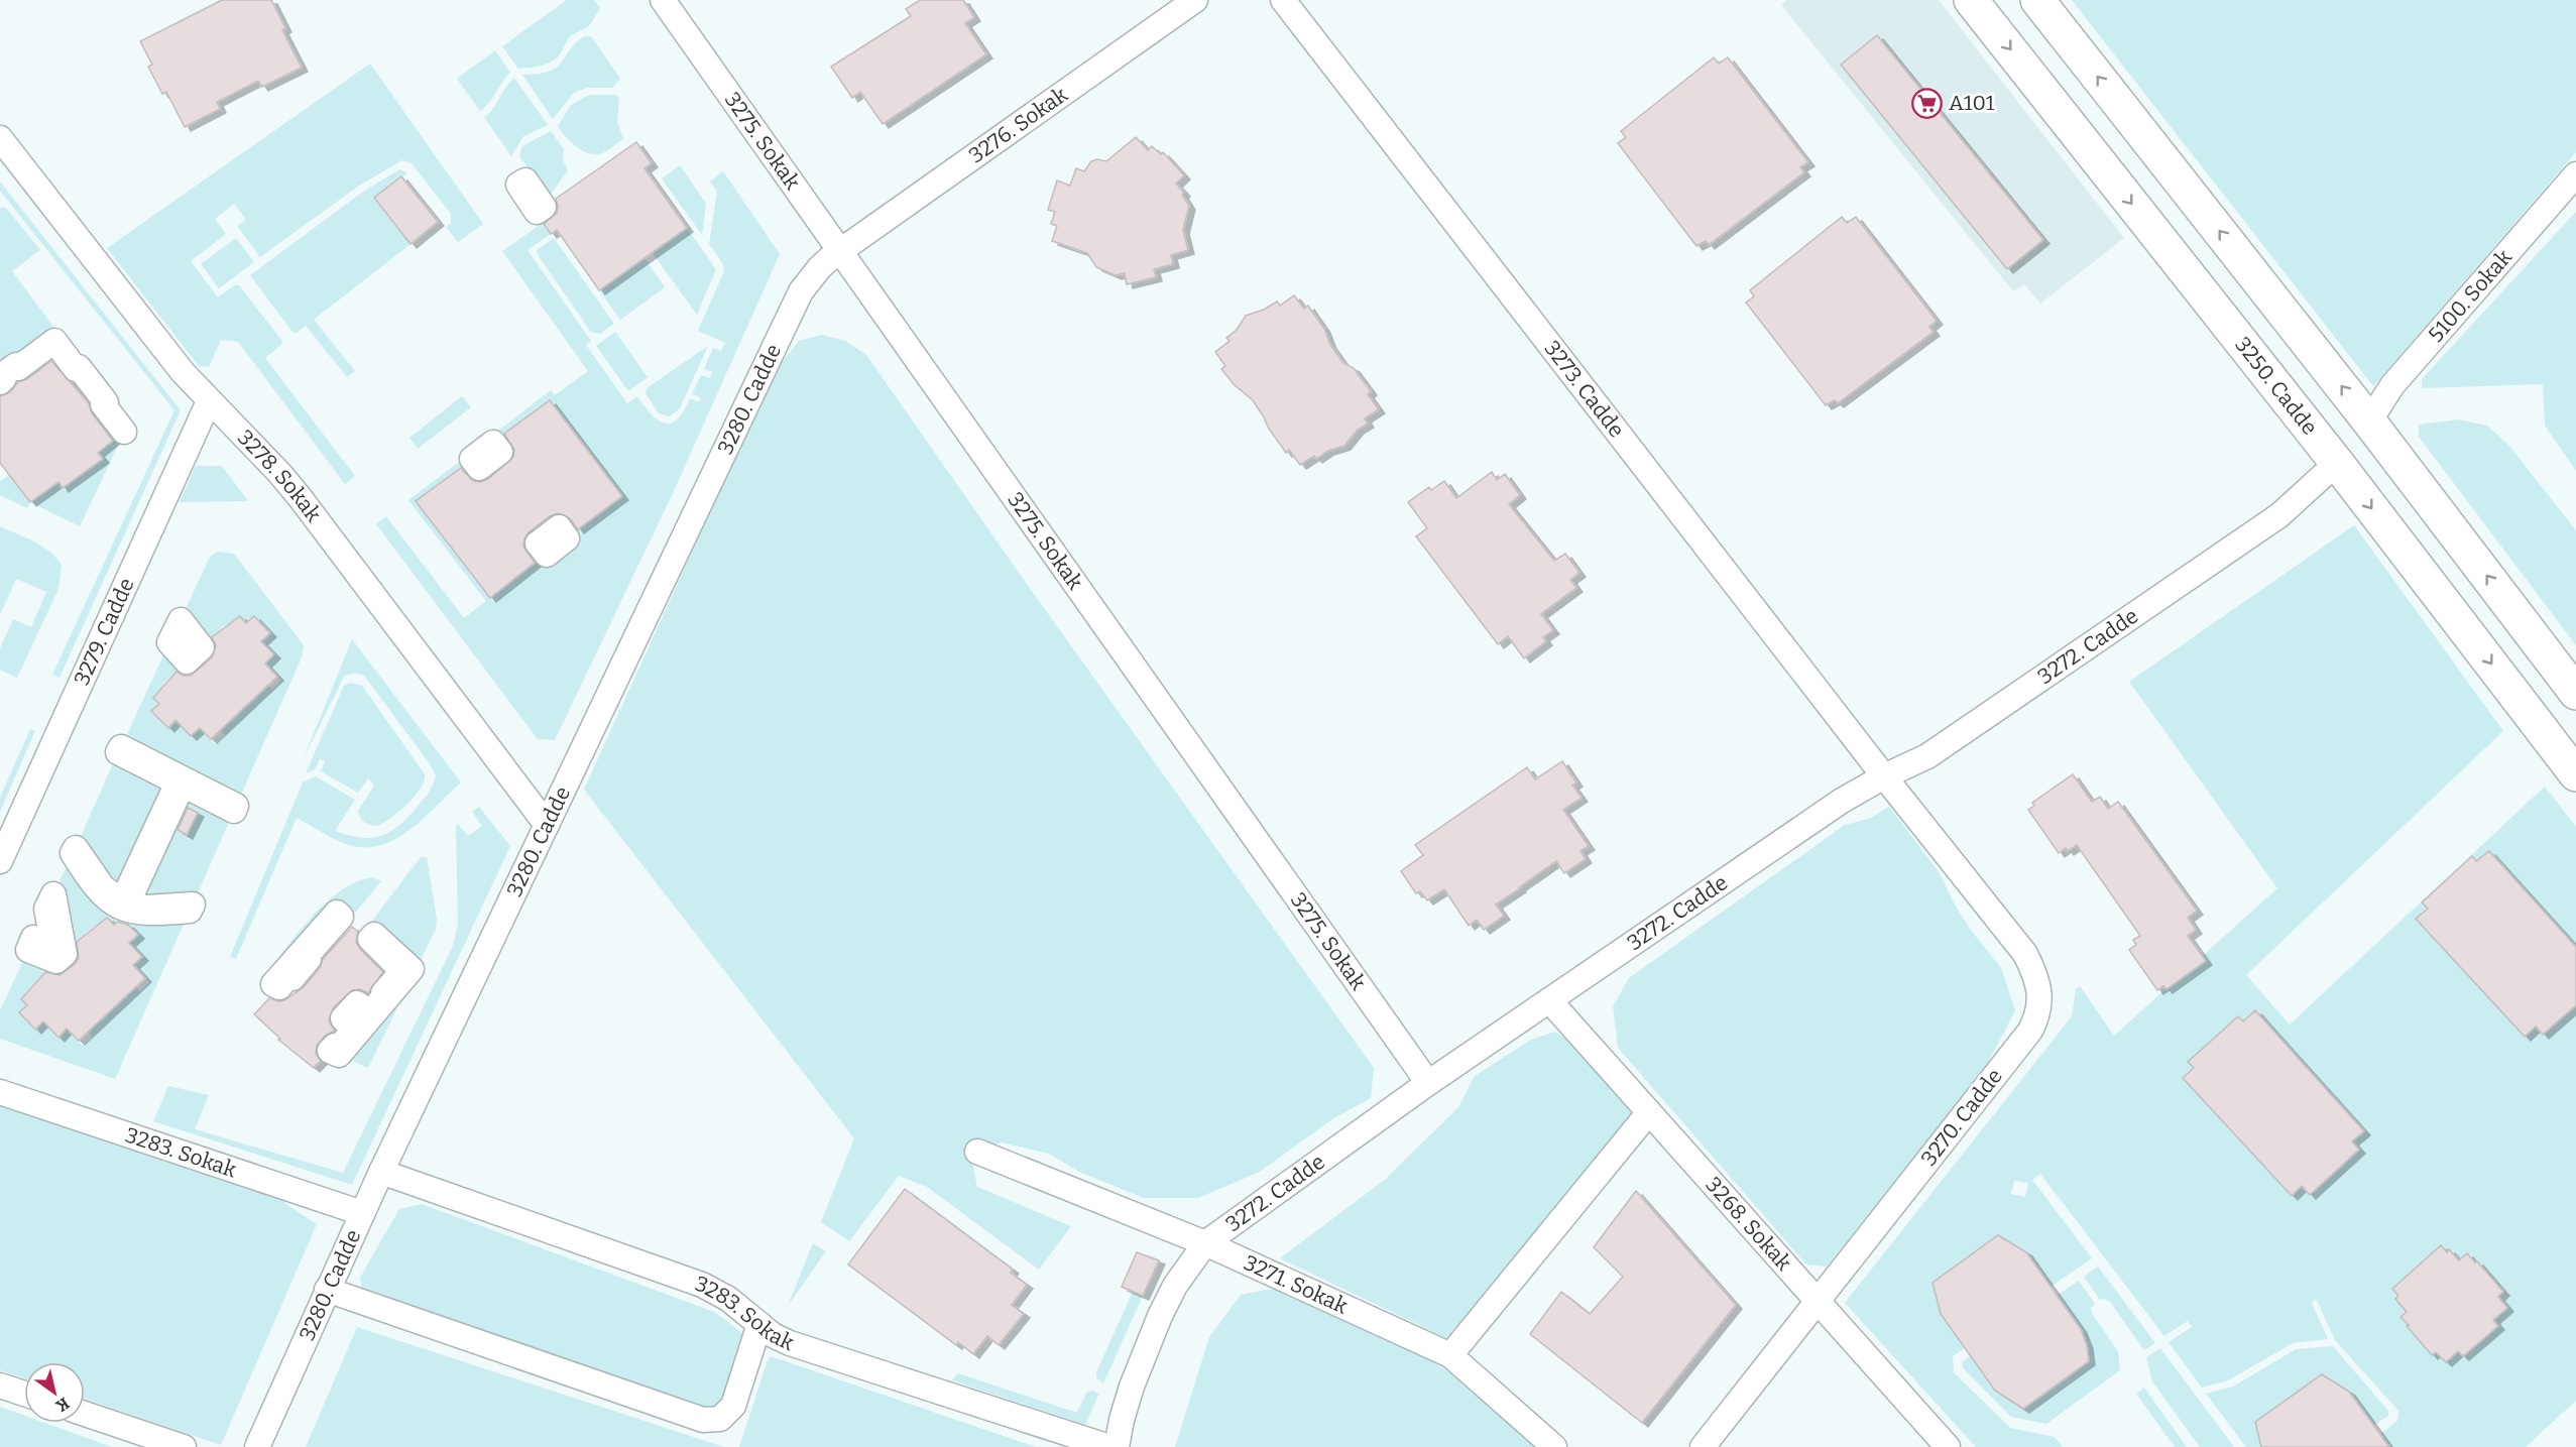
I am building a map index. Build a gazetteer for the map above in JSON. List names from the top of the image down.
{
  "streets": {
    "street": [
      "3276. Sokak",
      "3275. Sokak",
      "5100. Sokak",
      "3250. Cadde",
      "3273. Cadde",
      "3280. Cadde",
      "3278. Sokak",
      "3279. Cadde",
      "3272. Cadde",
      "3270. Cadde",
      "3283. Sokak",
      "3268. Sokak",
      "3271. Sokak"
    ]
  },
  "crossings": [
    ["3276. Sokak", "3275. Sokak"],
    ["3276. Sokak", "3280. Cadde"],
    ["3275. Sokak", "3280. Cadde"],
    ["3275. Sokak", "3272. Cadde"],
    ["3250. Cadde", "3272. Cadde"],
    ["3273. Cadde", "3272. Cadde"],
    ["3273. Cadde", "3270. Cadde"],
    ["3280. Cadde", "3278. Sokak"],
    ["3280. Cadde", "3283. Sokak"],
    ["3278. Sokak", "3279. Cadde"],
    ["3272. Cadde", "3270. Cadde"],
    ["3272. Cadde", "3268. Sokak"],
    ["3272. Cadde", "3271. Sokak"],
    ["3270. Cadde", "3268. Sokak"]
  ],
  "places": {
    "supermarket": ["A101"]
  },
  "north": "bottom right"
}
